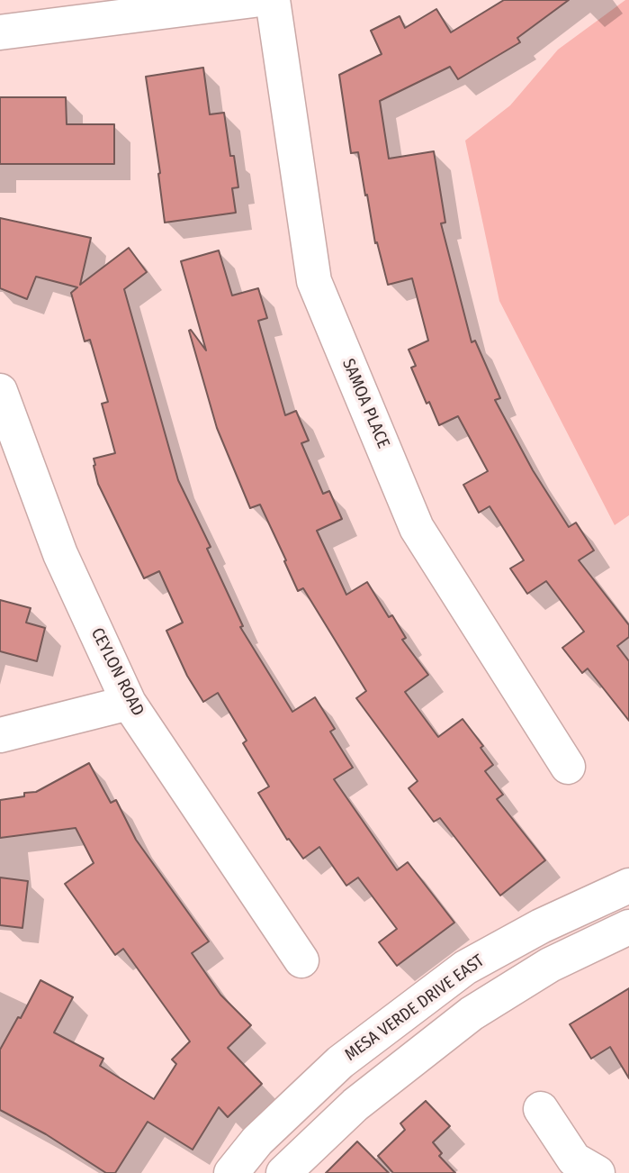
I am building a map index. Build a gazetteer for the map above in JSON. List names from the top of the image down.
{
  "streets": {
    "street": ["SAMOA PLACE", "CEYLON ROAD", "MESA VERDE DRIVE EAST"]
  }
}
